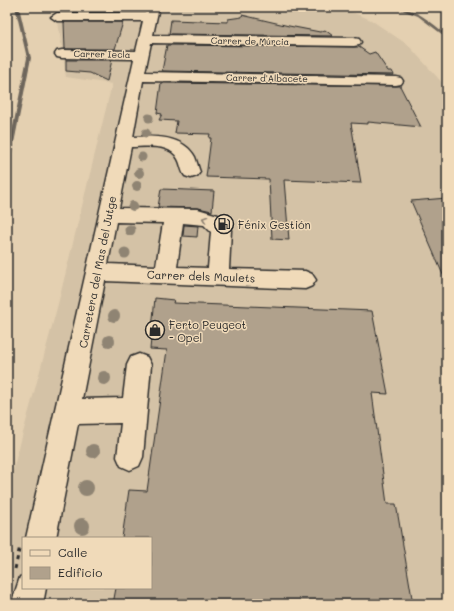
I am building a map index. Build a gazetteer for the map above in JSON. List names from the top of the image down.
{
  "streets": {
    "street": [
      "Carrer de Múrcia",
      "Carrer Iecla",
      "Carrer d'Albacete",
      "Carretera del Mas del Jutge",
      "Carrer dels Maulets"
    ]
  },
  "crossings": [
    ["Carrer de Múrcia", "Carrer Iecla"],
    ["Carrer de Múrcia", "Carretera del Mas del Jutge"],
    ["Carrer Iecla", "Carretera del Mas del Jutge"],
    ["Carrer d'Albacete", "Carretera del Mas del Jutge"],
    ["Carretera del Mas del Jutge", "Carrer dels Maulets"]
  ],
  "places": {
    "fuel station": ["Fénix Gestión"],
    "shop": ["Ferto Peugeot - Opel"]
  },
  "legend": ["Calle", "Edificio"]
}
